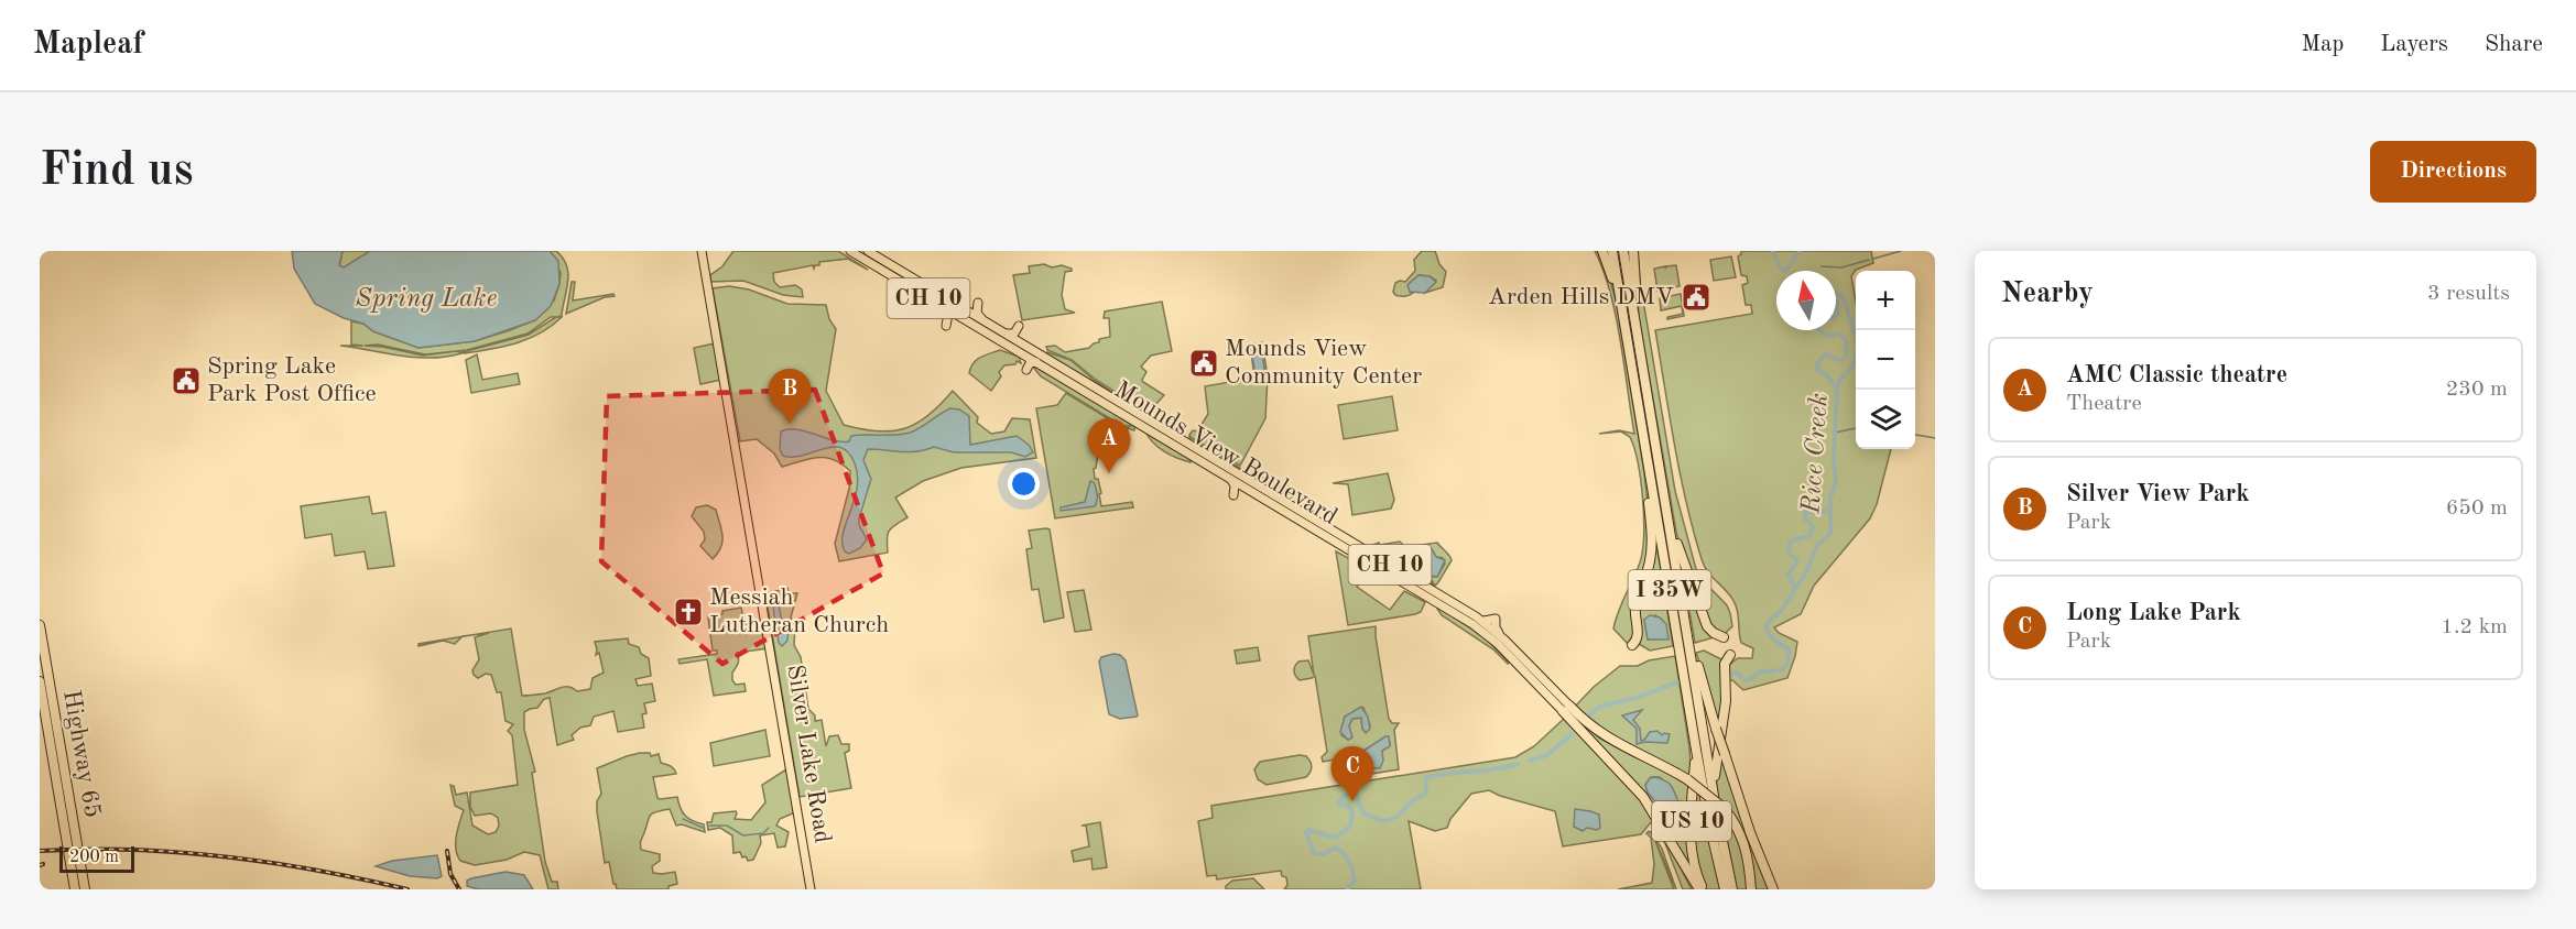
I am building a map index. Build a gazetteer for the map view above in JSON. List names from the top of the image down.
{
  "streets": {
    "highway": ["I 35W", "Highway 65", "US 10"],
    "main road": ["CH 10", "Mounds View Boulevard", "Silver Lake Road"]
  },
  "crossings": [
    ["I 35W", "US 10"]
  ],
  "water": ["Spring Lake", "Rice Creek"],
  "places": {
    "public building": ["Arden Hills DMV", "Mounds View Community Center", "Spring Lake Park Post Office"],
    "church": ["Messiah Lutheran Church"]
  },
  "scale_bar": "200 m",
  "north": "top",
  "page": {
    "header": "Mapleaf",
    "nav": ["Map", "Layers", "Share"],
    "buttons": "Directions",
    "title": "Find us",
    "heading": ["Nearby", "3 results"],
    "map_buttons": ["+", "−"],
    "list": [
      {
        "mark": "A",
        "name": "AMC Classic theatre",
        "note": "Theatre",
        "value": "230 m"
      },
      {
        "mark": "B",
        "name": "Silver View Park",
        "note": "Park",
        "value": "650 m"
      },
      {
        "mark": "C",
        "name": "Long Lake Park",
        "note": "Park",
        "value": "1.2 km"
      }
    ],
    "pins": ["B", "A", "C"],
    "scale": "200 m"
  }
}
